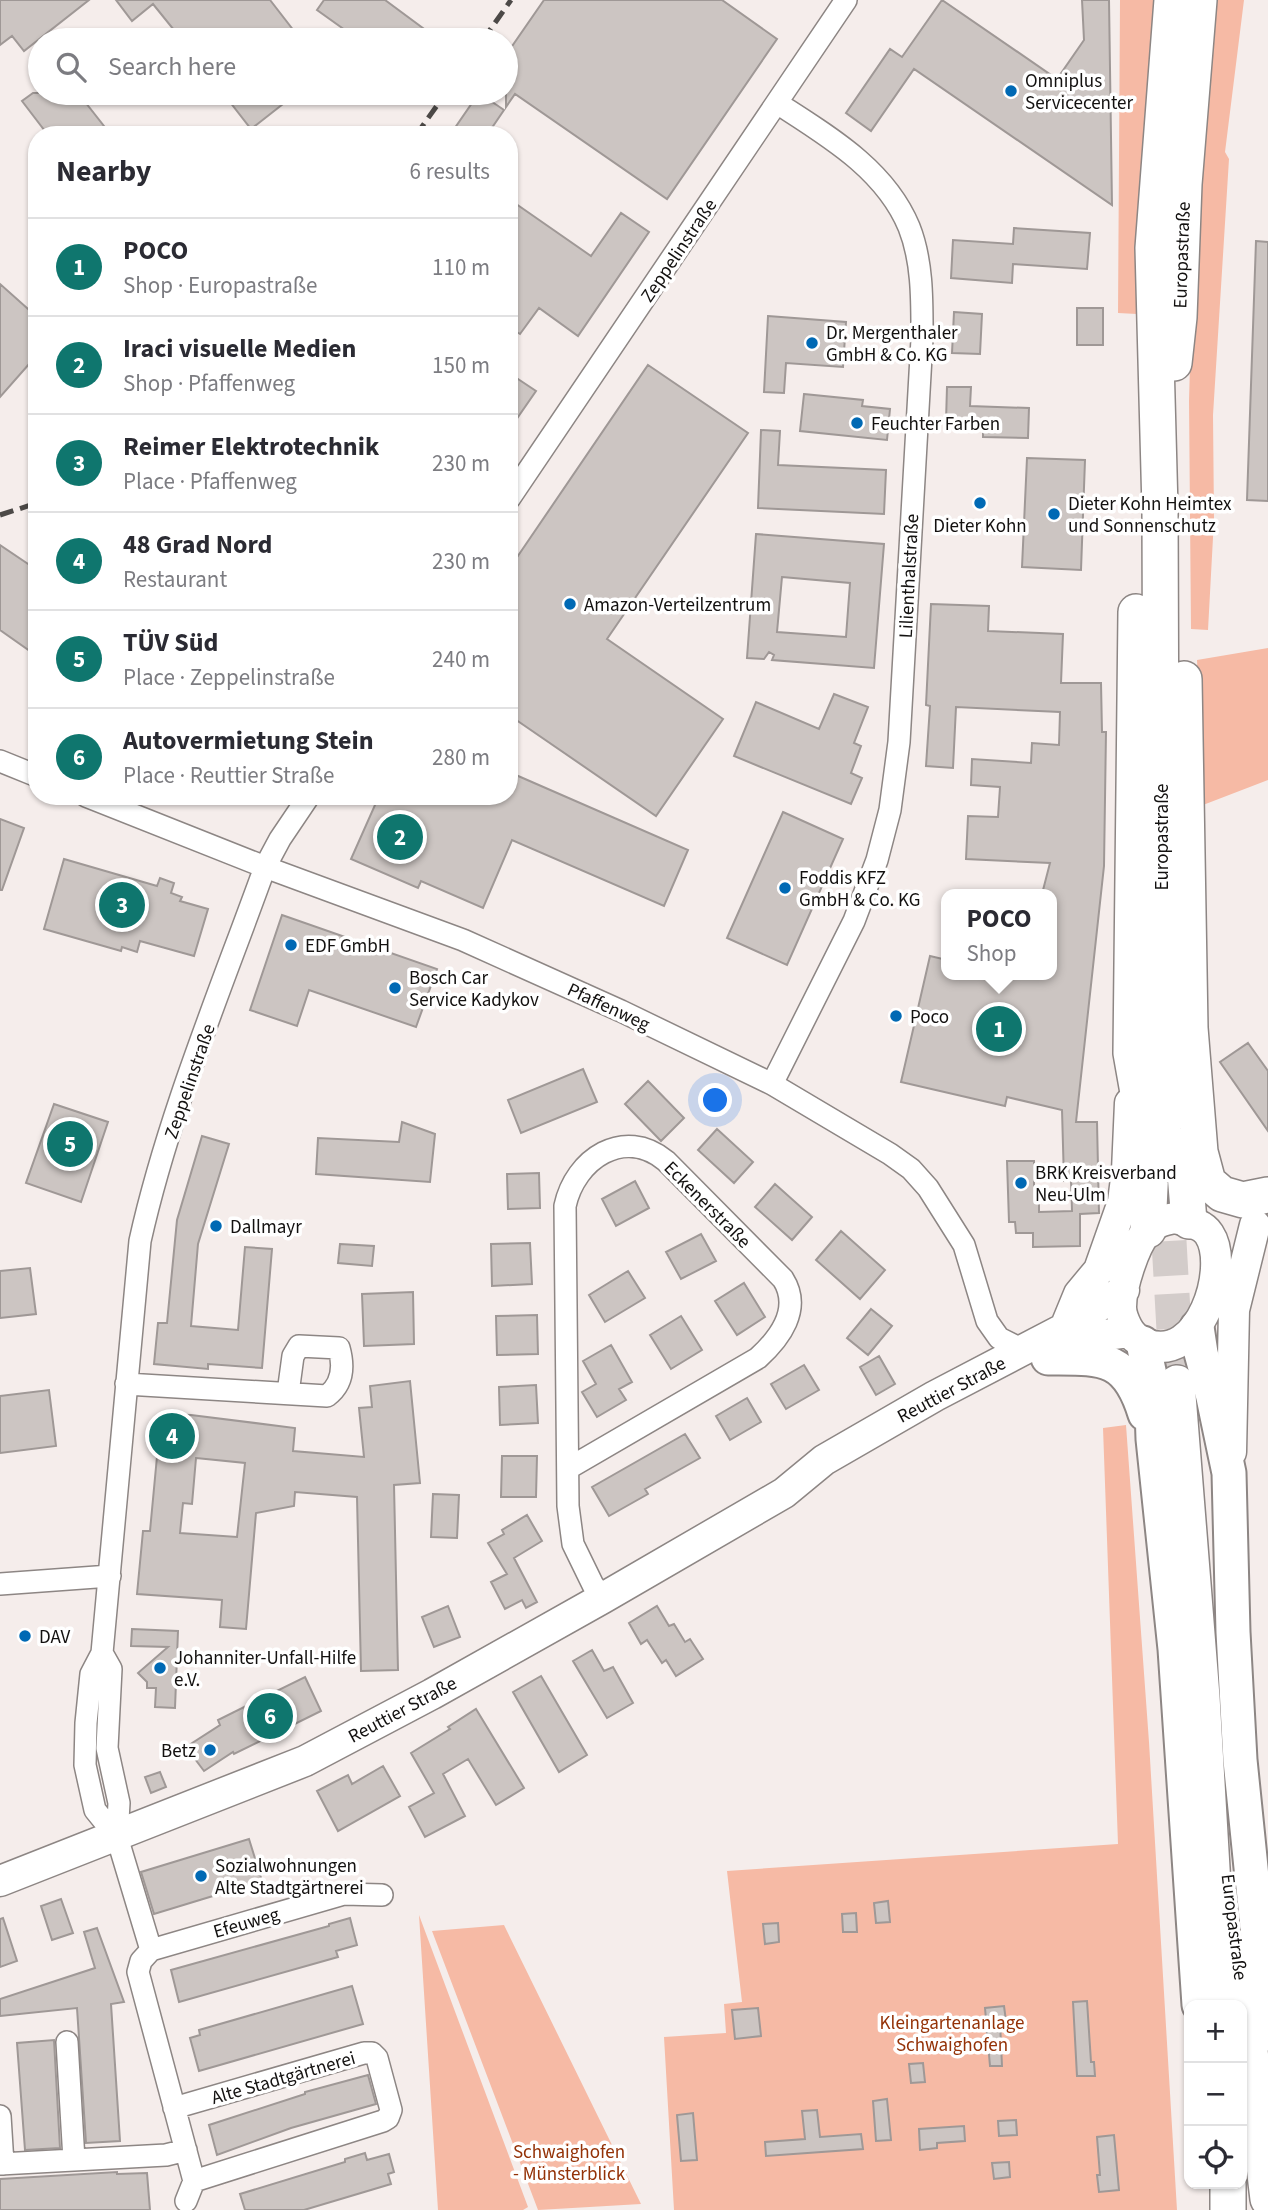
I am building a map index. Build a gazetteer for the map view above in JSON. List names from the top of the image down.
{
  "streets": {
    "highway": ["Europastraße"],
    "main road": ["Reuttier Straße"],
    "street": [
      "Zeppelinstraße",
      "Lilienthalstraße",
      "Pfaffenweg",
      "Eckenerstraße",
      "Efeuweg",
      "Alte Stadtgärtnerei"
    ]
  },
  "crossings": [
    ["Zeppelinstraße", "Lilienthalstraße"],
    ["Zeppelinstraße", "Pfaffenweg"],
    ["Zeppelinstraße", "Reuttier Straße"],
    ["Lilienthalstraße", "Pfaffenweg"],
    ["Pfaffenweg", "Reuttier Straße"],
    ["Eckenerstraße", "Reuttier Straße"]
  ],
  "parks": ["Kleingartenanlage Schwaighofen", "Schwaighofen - Münsterblick"],
  "places": [
    "Omniplus Servicecenter",
    "Dr. Mergenthaler GmbH & Co. KG",
    "Feuchter Farben",
    "Dieter Kohn",
    "Dieter Kohn Heimtex und Sonnenschutz",
    "Amazon-Verteilzentrum",
    "Foddis KFZ GmbH & Co. KG",
    "EDF GmbH",
    "Bosch Car Service Kadykov",
    "Poco",
    "BRK Kreisverband Neu-Ulm",
    "Dallmayr",
    "DAV",
    "Johanniter-Unfall-Hilfe e.V.",
    "Betz",
    "Sozialwohnungen Alte Stadtgärtnerei"
  ],
  "page": {
    "search": "Search here",
    "heading": ["Nearby", "6 results"],
    "list": [
      {
        "mark": "1",
        "name": "POCO",
        "note": "Shop · Europastraße",
        "value": "110 m"
      },
      {
        "mark": "2",
        "name": "Iraci visuelle Medien",
        "note": "Shop · Pfaffenweg",
        "value": "150 m"
      },
      {
        "mark": "3",
        "name": "Reimer Elektrotechnik",
        "note": "Place · Pfaffenweg",
        "value": "230 m"
      },
      {
        "mark": "4",
        "name": "48 Grad Nord",
        "note": "Restaurant",
        "value": "230 m"
      },
      {
        "mark": "5",
        "name": "TÜV Süd",
        "note": "Place · Zeppelinstraße",
        "value": "240 m"
      },
      {
        "mark": "6",
        "name": "Autovermietung Stein",
        "note": "Place · Reuttier Straße",
        "value": "280 m"
      }
    ],
    "pins": [
      "2",
      "3",
      "1",
      "5",
      "4",
      "6"
    ],
    "popup": ["POCO", "Shop"],
    "map_buttons": ["+", "−"]
  }
}
